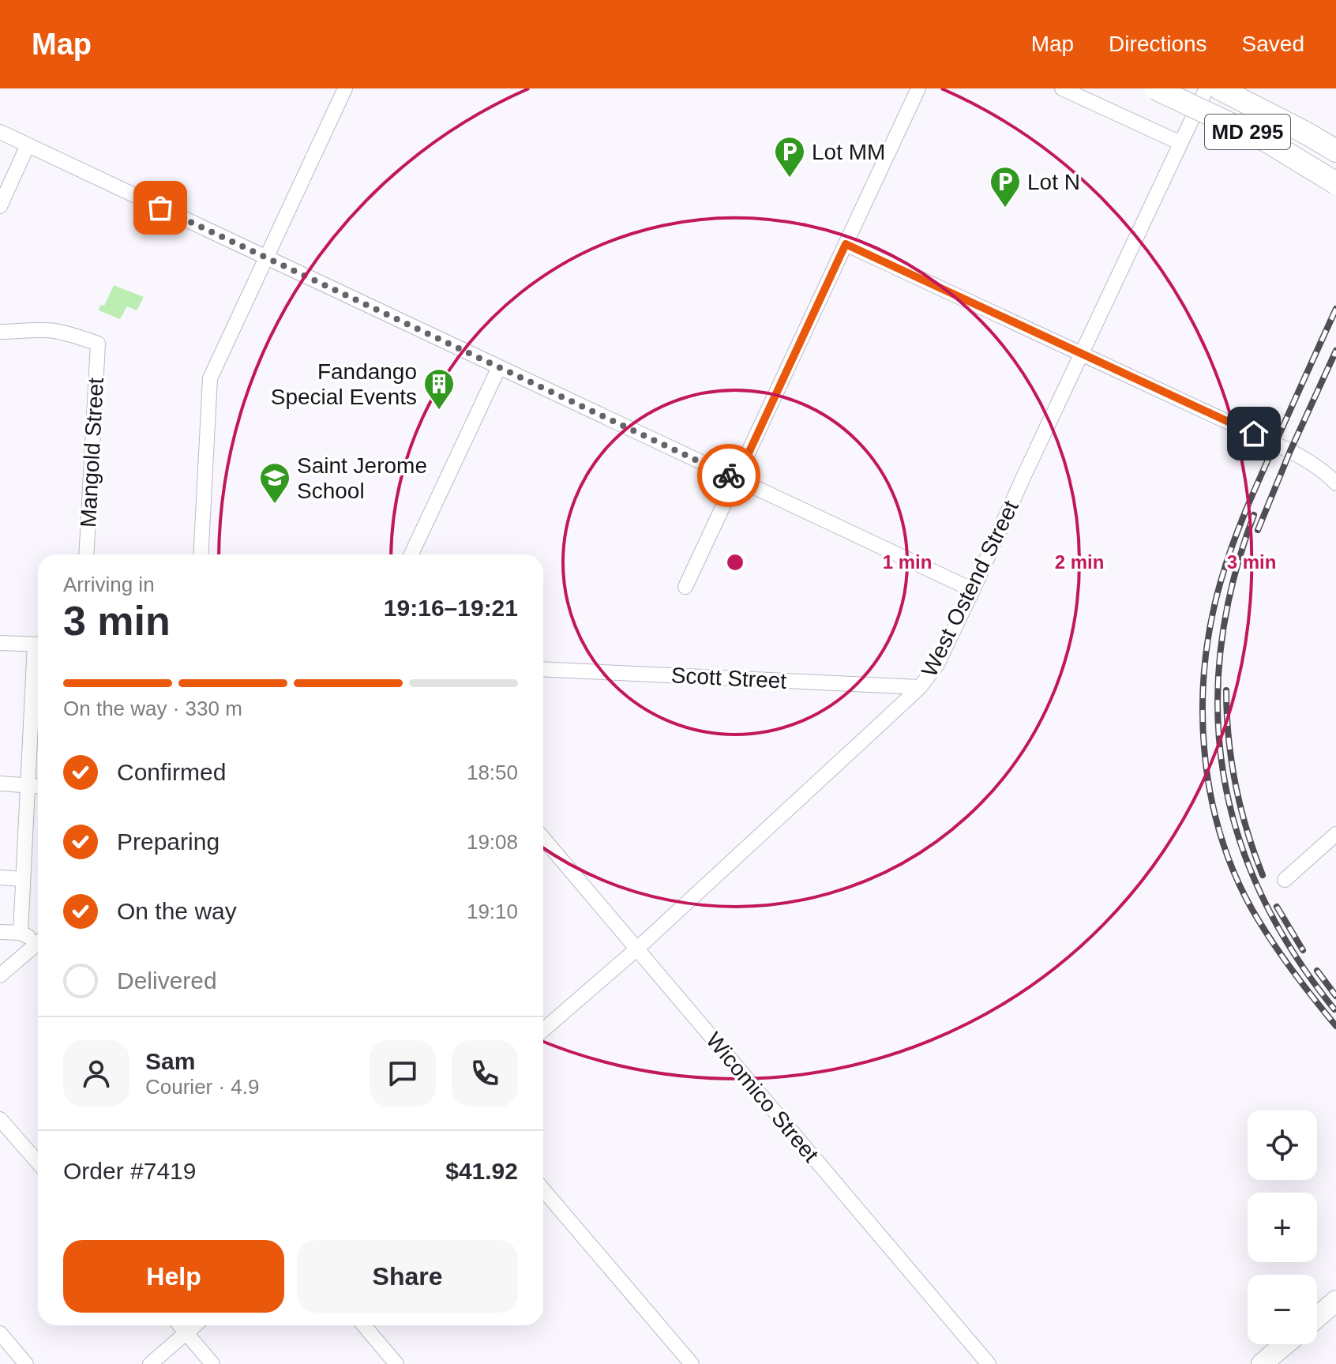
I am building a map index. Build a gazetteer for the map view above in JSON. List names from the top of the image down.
{
  "streets": {
    "main road": ["MD 295"],
    "street": [
      "Mangold Street",
      "West Ostend Street",
      "Scott Street",
      "Wicomico Street"
    ]
  },
  "crossings": [
    ["West Ostend Street", "Scott Street"],
    ["West Ostend Street", "Wicomico Street"]
  ],
  "places": {
    "parking": ["Lot MM", "Lot N"],
    "building": ["Fandango Special Events"],
    "school or university": ["Saint Jerome School"]
  },
  "page": {
    "header": "Map",
    "nav": ["Map", "Directions", "Saved"],
    "heading": ["3 min", "Arriving in", "19:16–19:21"],
    "panel": [
      "Sam",
      "Courier · 4.9",
      "Order #7419",
      "$41.92"
    ],
    "bar": "On the way · 330 m",
    "list": [
      ["Confirmed", "18:50"],
      ["Preparing", "19:08"],
      ["On the way", "19:10"],
      "Delivered"
    ],
    "map_buttons": ["+", "−"],
    "buttons": ["Help", "Share"]
  },
  "rings": ["1 min", "2 min", "3 min"]
}
